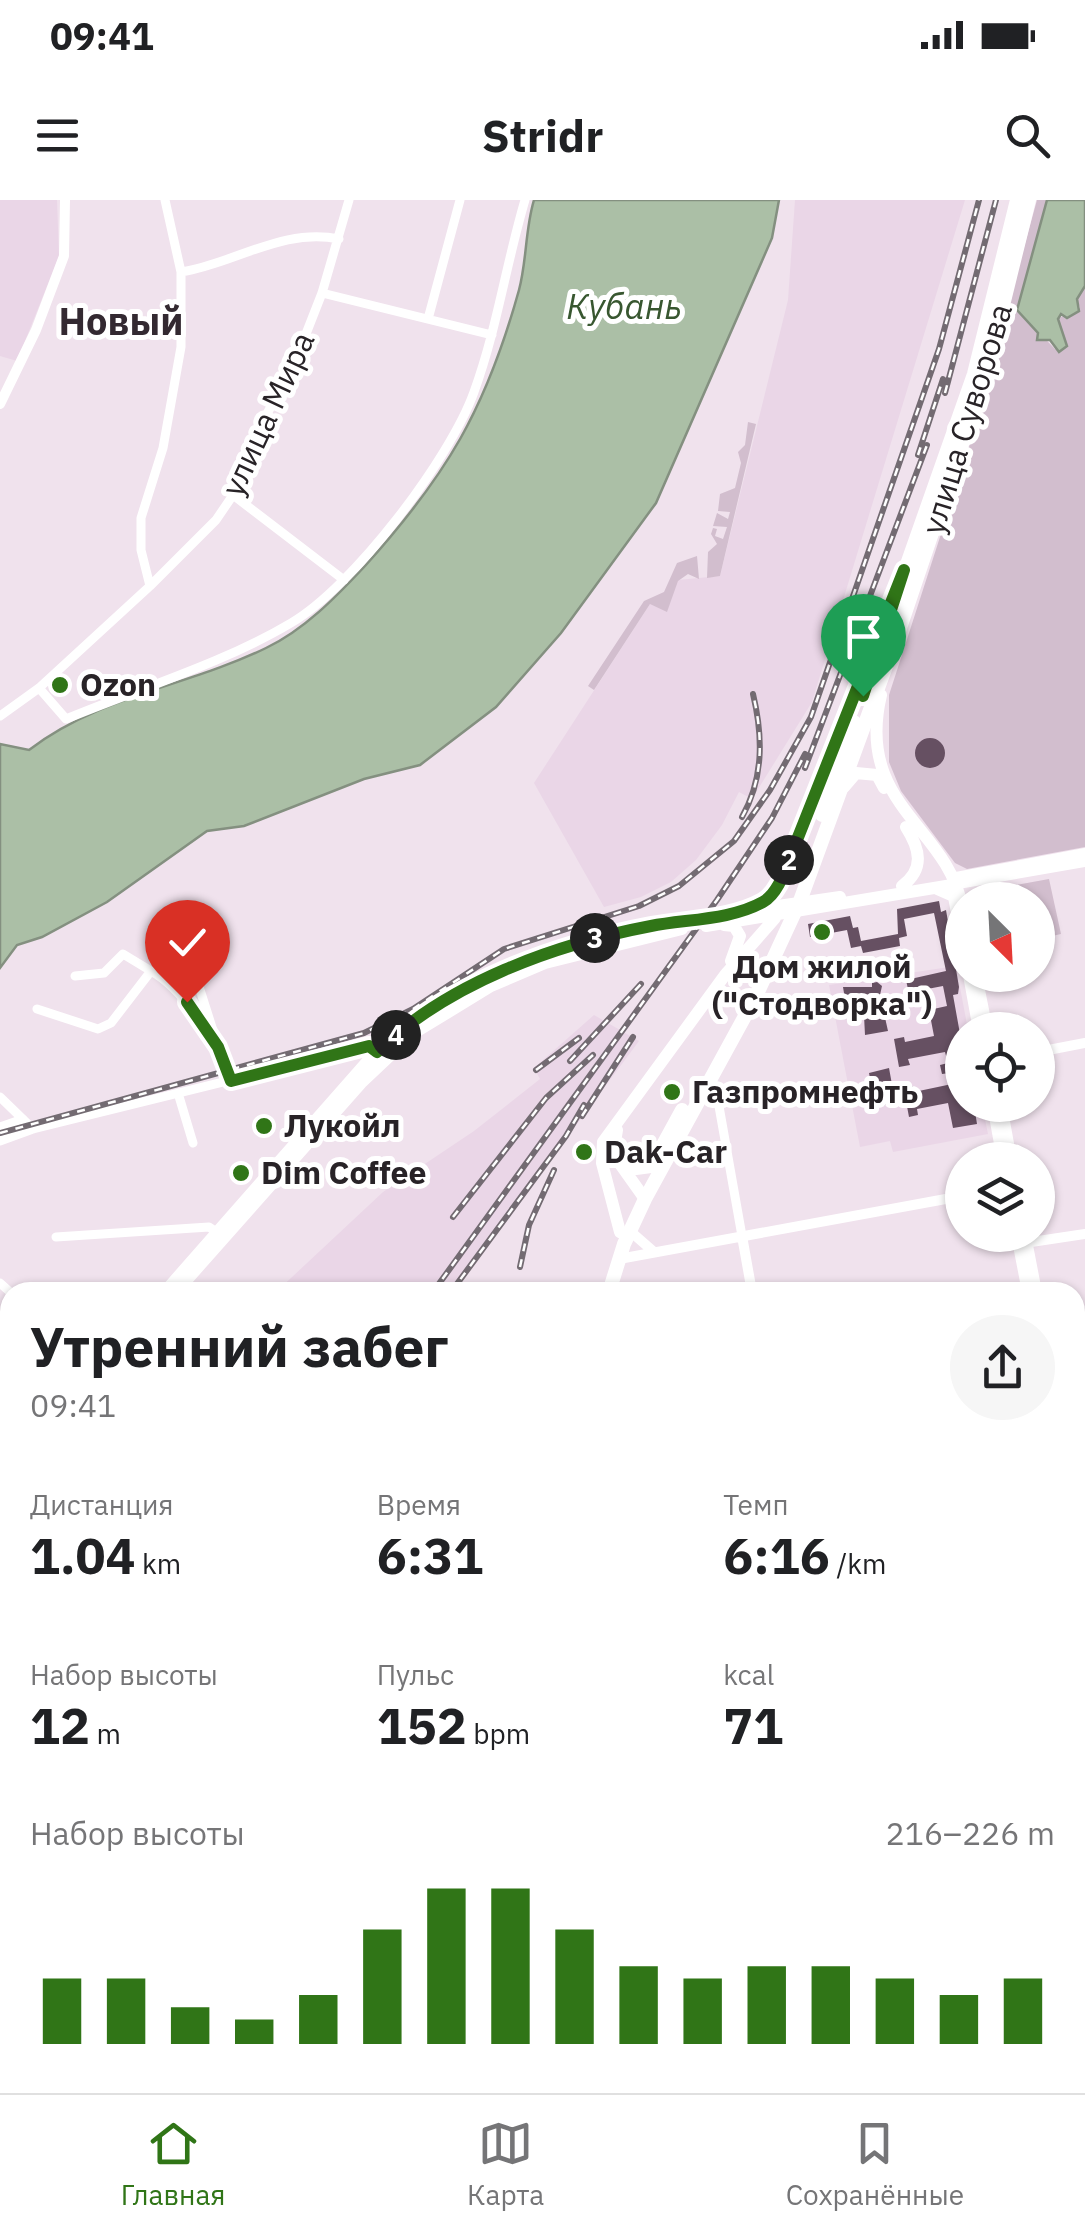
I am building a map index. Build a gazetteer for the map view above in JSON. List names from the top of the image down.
{
  "streets": {
    "main road": ["улица Суворова"],
    "street": ["улица Мира"]
  },
  "districts": ["Новый"],
  "water": ["Кубань"],
  "places": [
    "Ozon",
    "Дом жилой (\"Стодворка\")",
    "Газпромнефть",
    "Лукойл",
    "Dak-Car",
    "Dim Coffee"
  ],
  "north": "bottom right",
  "page": {
    "status": "09:41",
    "header": "Stridr",
    "pins": ["2", "3", "4"],
    "heading": ["Утренний забег", "09:41"],
    "stats": [
      ["Дистанция", "1.04 km"],
      ["Время", "6:31"],
      ["Темп", "6:16 /km"],
      ["Набор высоты", "12 m"],
      ["Пульс", "152 bpm"],
      ["kcal", "71"]
    ],
    "chart": ["Набор высоты", "216–226 m"],
    "tabs": ["Главная", "Карта", "Сохранённые"]
  }
}
